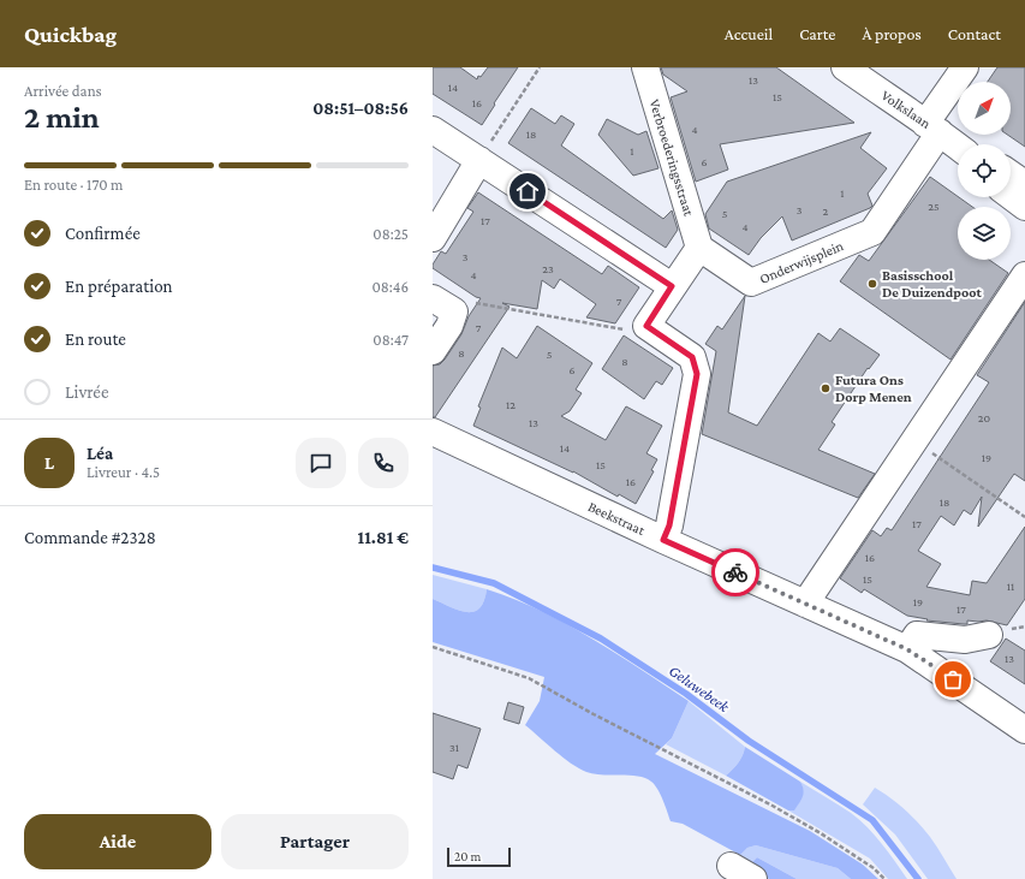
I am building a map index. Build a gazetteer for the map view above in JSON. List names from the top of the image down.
{
  "streets": {
    "street": [
      "Volkslaan",
      "Verbroederingsstraat",
      "Onderwijsplein",
      "Beekstraat"
    ]
  },
  "crossings": [
    ["Volkslaan", "Onderwijsplein"],
    ["Verbroederingsstraat", "Onderwijsplein"]
  ],
  "water": ["Geluwebeek"],
  "places": ["Basisschool De Duizendpoot", "Futura Ons Dorp Menen"],
  "house_numbers": [
    "13",
    "14",
    "15",
    "16",
    "4",
    "18",
    "1",
    "6",
    "1",
    "25",
    "3",
    "2",
    "5",
    "17",
    "4",
    "3",
    "23",
    "4",
    "7",
    "7",
    "8",
    "5",
    "8",
    "6",
    "12",
    "20",
    "13",
    "14",
    "19",
    "15",
    "16",
    "18",
    "17",
    "16",
    "15",
    "11",
    "19",
    "17",
    "13",
    "31"
  ],
  "scale_bar": "20 m",
  "north": "top right",
  "page": {
    "header": "Quickbag",
    "nav": [
      "Accueil",
      "Carte",
      "À propos",
      "Contact"
    ],
    "heading": ["2 min", "Arrivée dans", "08:51–08:56"],
    "panel": [
      "Léa",
      "Livreur · 4.5",
      "Commande #2328",
      "11.81 €"
    ],
    "bar": "En route · 170 m",
    "list": [
      ["Confirmée", "08:25"],
      ["En préparation", "08:46"],
      ["En route", "08:47"],
      "Livrée"
    ],
    "round": "L",
    "buttons": ["Aide", "Partager"],
    "scale": "20 m"
  }
}
